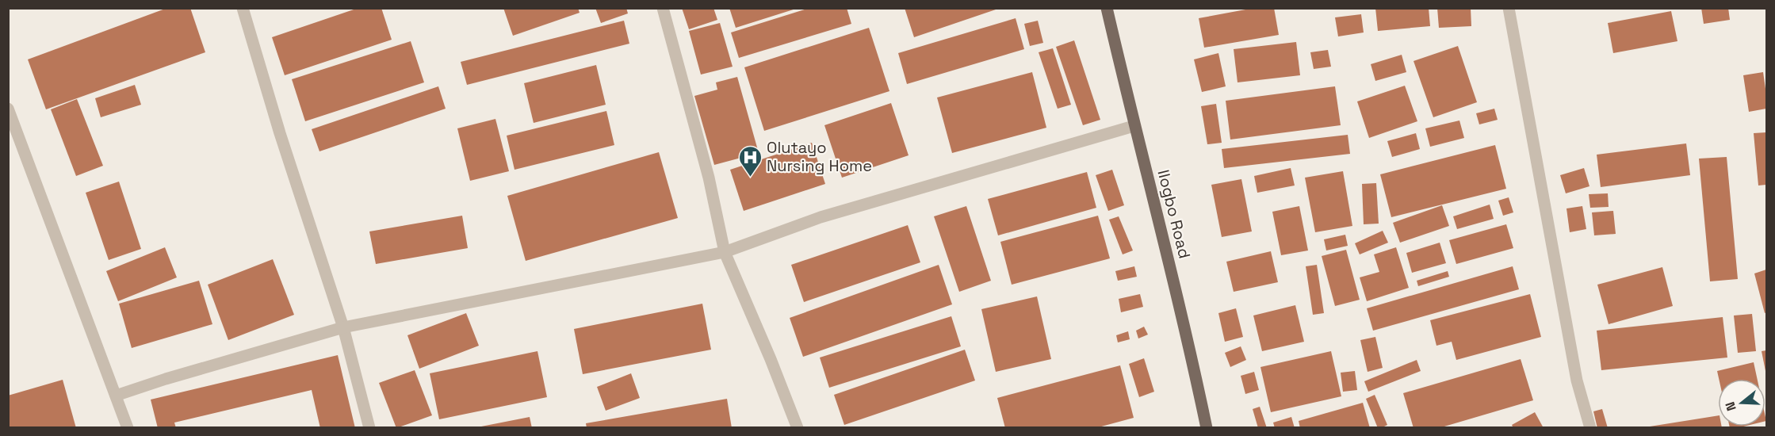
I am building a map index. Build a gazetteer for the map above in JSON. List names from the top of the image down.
{
  "streets": {
    "main road": ["Ilogbo Road"]
  },
  "places": {
    "hospital": ["Olutayo Nursing Home"]
  },
  "north": "left"
}
